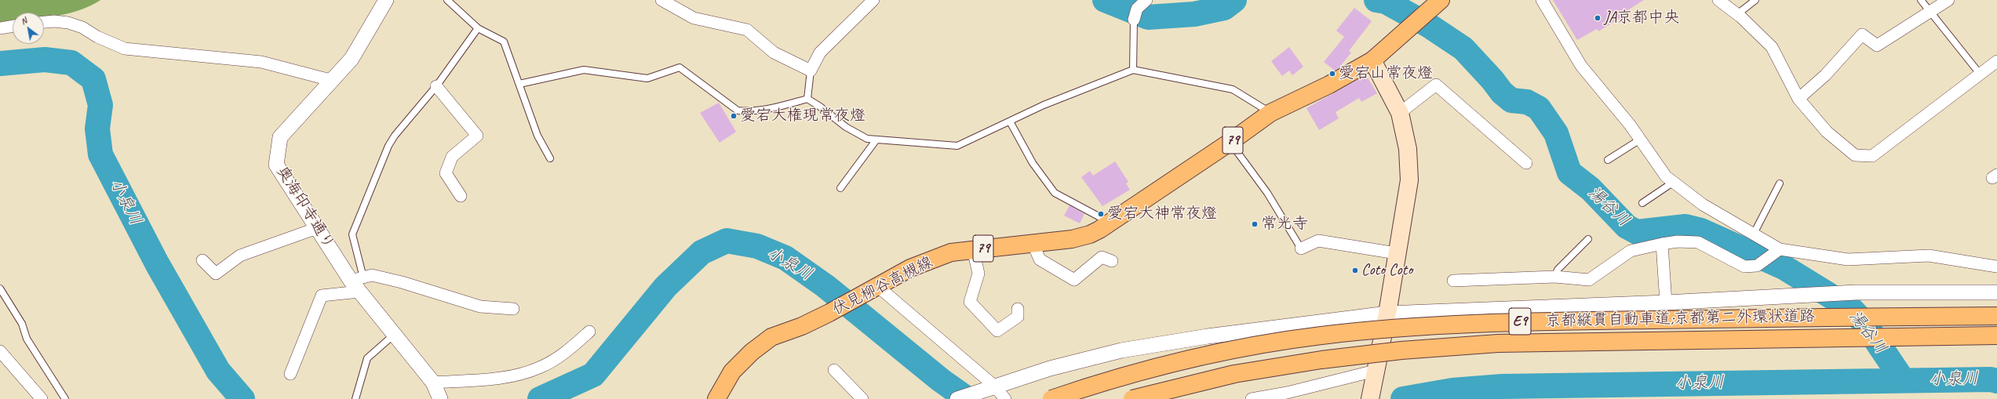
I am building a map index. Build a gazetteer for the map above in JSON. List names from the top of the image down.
{
  "streets": {
    "main road": [
      "79",
      "伏見柳谷高槻線",
      "京都縦貫自動車道;京都第二外環状道路",
      "E9"
    ],
    "street": ["奥海印寺通り"]
  },
  "water": ["小泉川", "湯谷川"],
  "places": [
    "JA京都中央",
    "愛宕山常夜燈",
    "愛宕大権現常夜燈",
    "愛宕大神常夜燈",
    "常光寺",
    "Coto Coto"
  ],
  "north": "top left"
}
